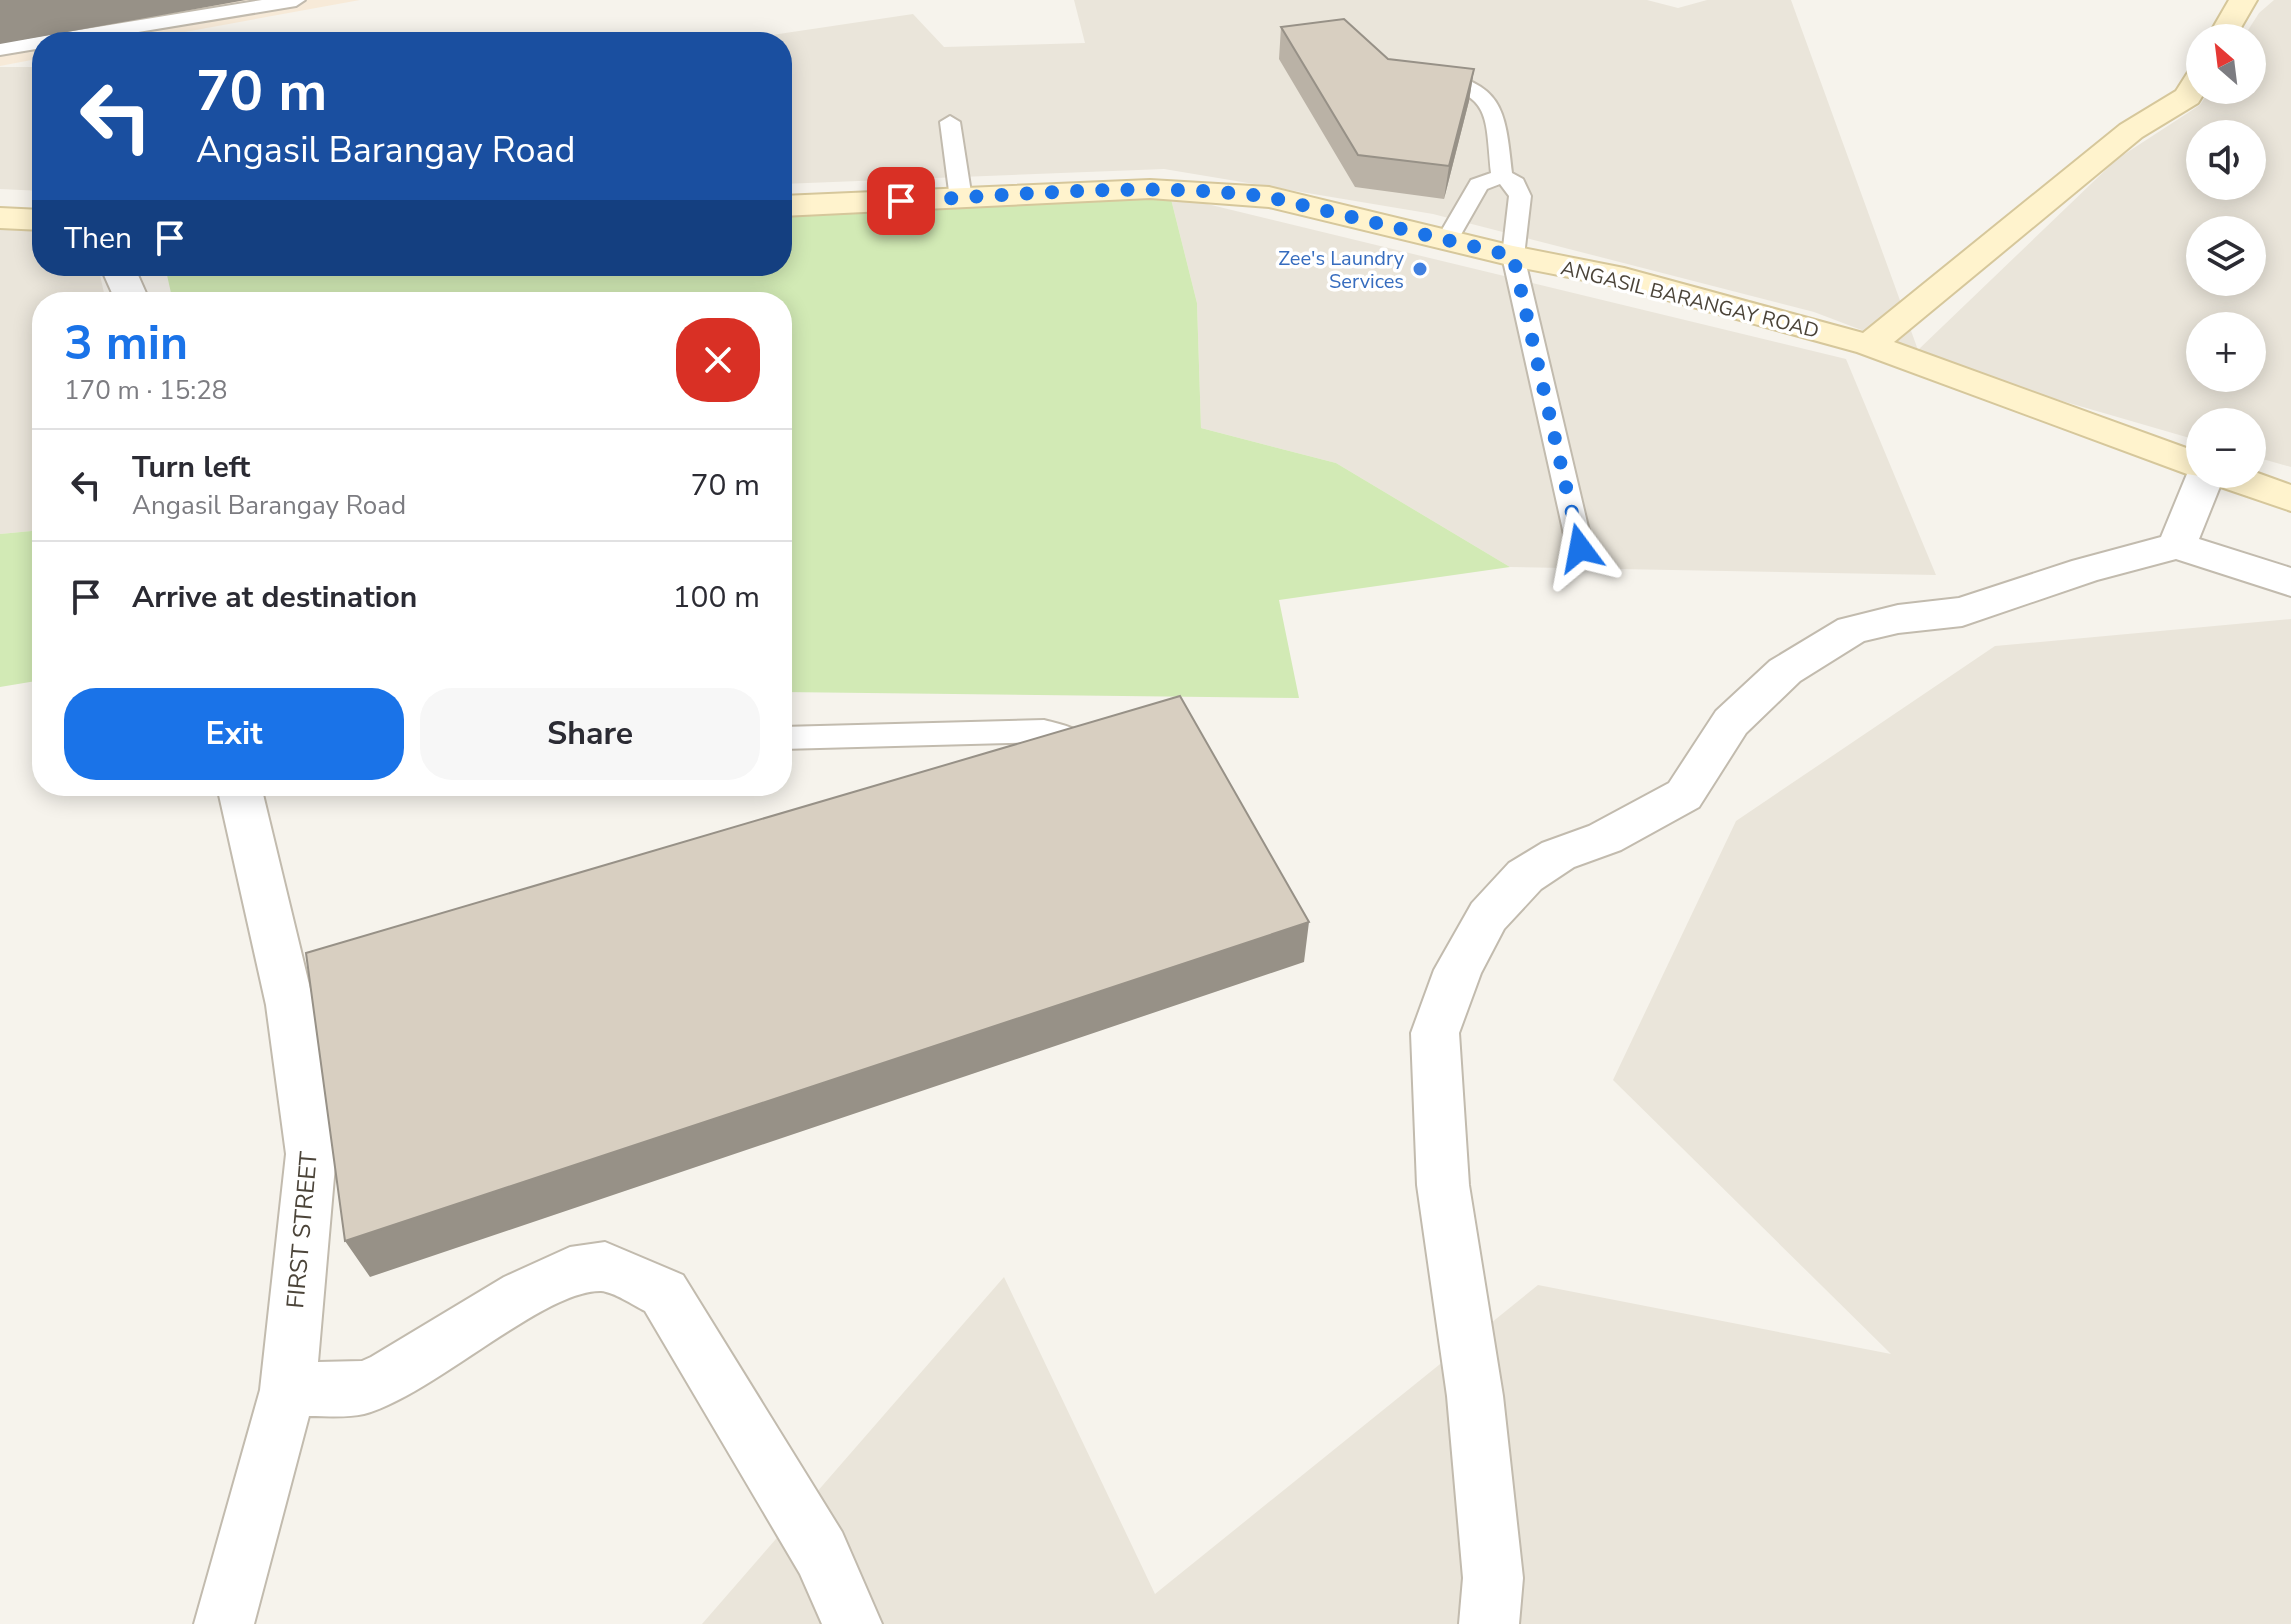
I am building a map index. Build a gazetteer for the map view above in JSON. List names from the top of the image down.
{
  "streets": {
    "street": ["ANGASIL BARANGAY ROAD", "FIRST STREET"]
  },
  "places": ["Zee's Laundry Services"],
  "north": "top left",
  "page": {
    "map_buttons": ["+", "−"],
    "turn": ["70 m", "Angasil Barangay Road"],
    "then": "Then",
    "heading": ["3 min", "170 m · 15:28"],
    "list": [
      {
        "name": "Turn left",
        "note": "Angasil Barangay Road",
        "value": "70 m"
      },
      {
        "name": "Arrive at destination",
        "value": "100 m"
      }
    ],
    "buttons": ["Exit", "Share"]
  }
}
